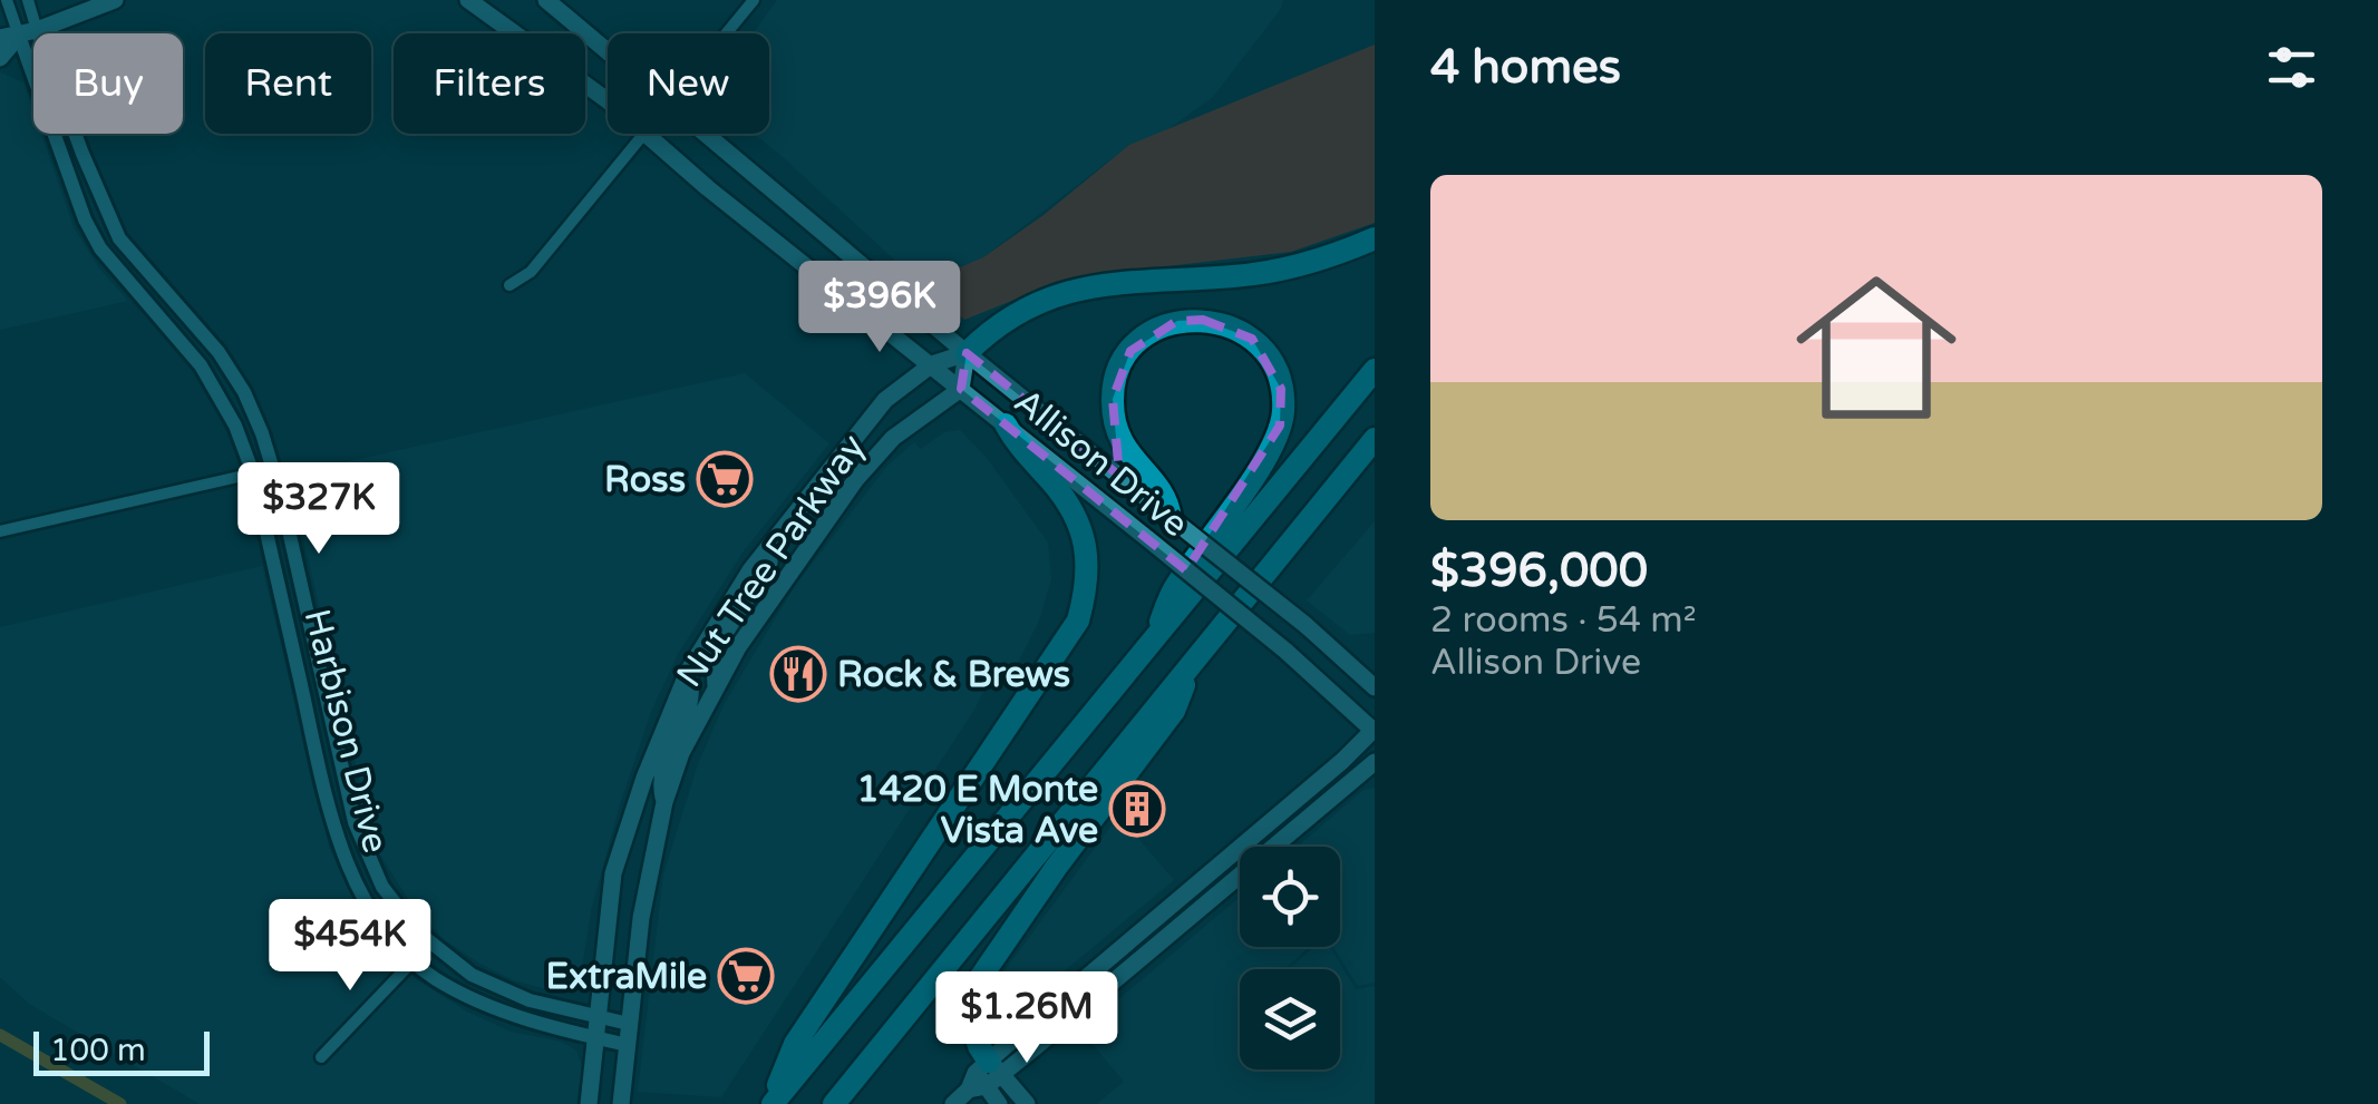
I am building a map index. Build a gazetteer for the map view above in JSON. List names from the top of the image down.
{
  "streets": {
    "main road": ["Allison Drive", "Nut Tree Parkway"],
    "street": ["Harbison Drive"]
  },
  "crossings": [
    ["Allison Drive", "Nut Tree Parkway"],
    ["Nut Tree Parkway", "Harbison Drive"]
  ],
  "places": {
    "supermarket": ["Ross", "ExtraMile"],
    "restaurant": ["Rock & Brews"],
    "building": ["1420 E Monte Vista Ave"]
  },
  "scale_bar": "100 m",
  "page": {
    "heading": "4 homes",
    "chip": [
      "Buy",
      "Rent",
      "Filters",
      "New"
    ],
    "list": [
      {
        "name": "$396,000",
        "note": "2 rooms · 54 m² · Allison Drive"
      }
    ],
    "price": [
      "$396K",
      "$327K",
      "$454K",
      "$1.26M"
    ],
    "scale": "100 m"
  }
}
